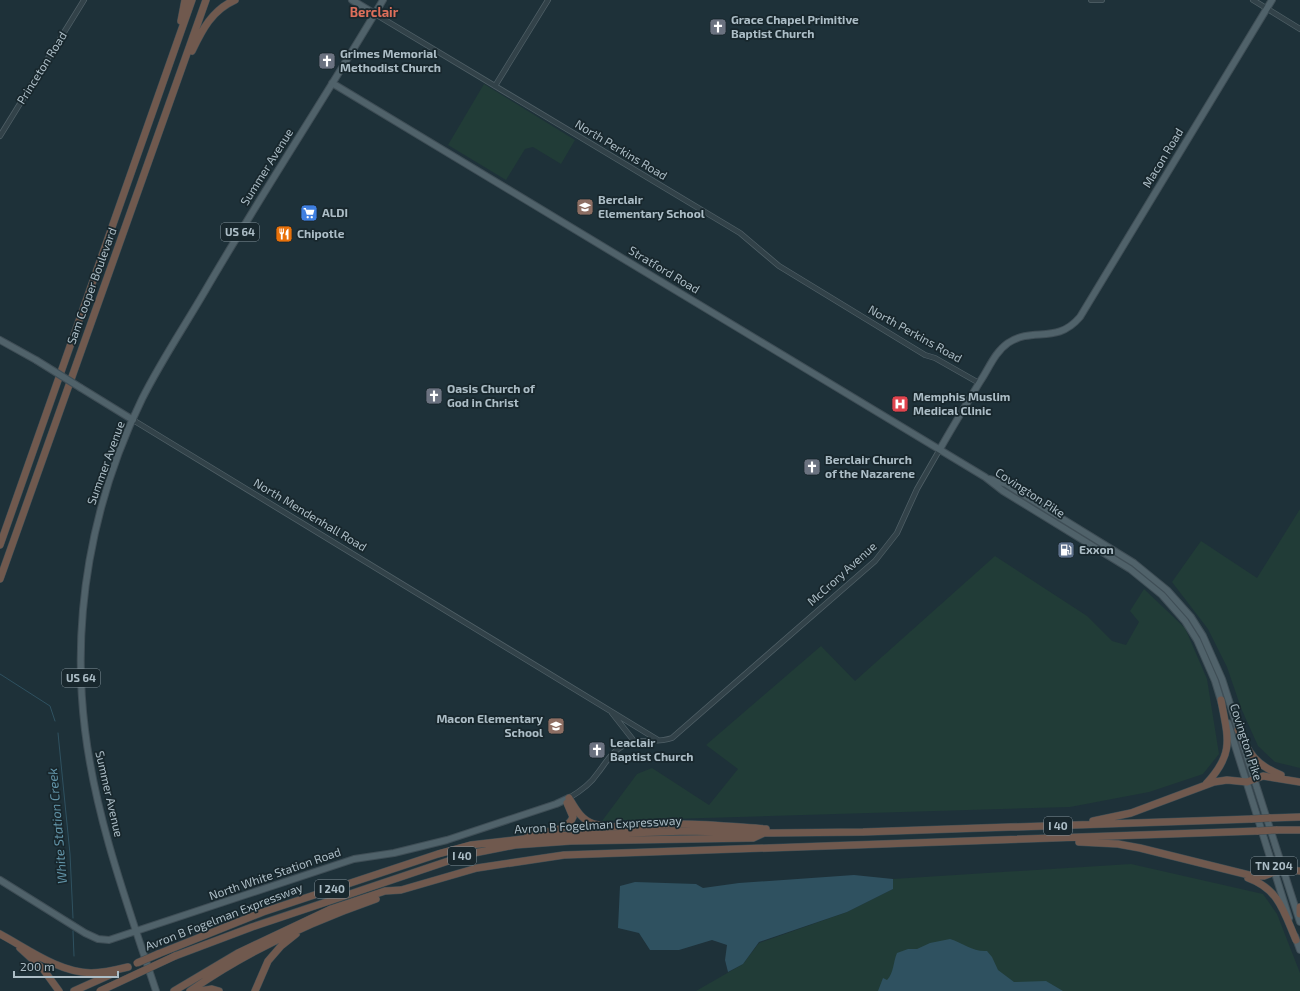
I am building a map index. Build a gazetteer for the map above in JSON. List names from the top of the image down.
{
  "streets": {
    "highway": [
      "Sam Cooper Boulevard",
      "Avron B Fogelman Expressway",
      "I 40",
      "I 240"
    ],
    "main road": [
      "North Perkins Road",
      "Macon Road",
      "Summer Avenue",
      "US 64",
      "Stratford Road",
      "Covington Pike",
      "North Mendenhall Road",
      "McCrory Avenue",
      "TN 204",
      "North White Station Road"
    ],
    "street": ["Princeton Road"]
  },
  "crossings": [
    ["North Perkins Road", "Summer Avenue"],
    ["North Perkins Road", "McCrory Avenue"],
    ["Macon Road", "McCrory Avenue"],
    ["Summer Avenue", "Stratford Road"],
    ["Summer Avenue", "North Mendenhall Road"],
    ["Summer Avenue", "North White Station Road"],
    ["Stratford Road", "Covington Pike"],
    ["Stratford Road", "McCrory Avenue"],
    ["North Mendenhall Road", "McCrory Avenue"],
    ["McCrory Avenue", "North White Station Road"],
    ["Avron B Fogelman Expressway", "I 40"],
    ["I 40", "I 240"]
  ],
  "districts": ["Berclair"],
  "water": ["White Station Creek"],
  "places": {
    "church": [
      "Grace Chapel Primitive Baptist Church",
      "Grimes Memorial Methodist Church",
      "Oasis Church of God in Christ",
      "Berclair Church of the Nazarene",
      "Leaclair Baptist Church"
    ],
    "school or university": ["Berclair Elementary School", "Macon Elementary School"],
    "supermarket": ["ALDI"],
    "restaurant": ["Chipotle"],
    "hospital": ["Memphis Muslim Medical Clinic"],
    "fuel station": ["Exxon"]
  },
  "scale_bar": "200 m"
}
